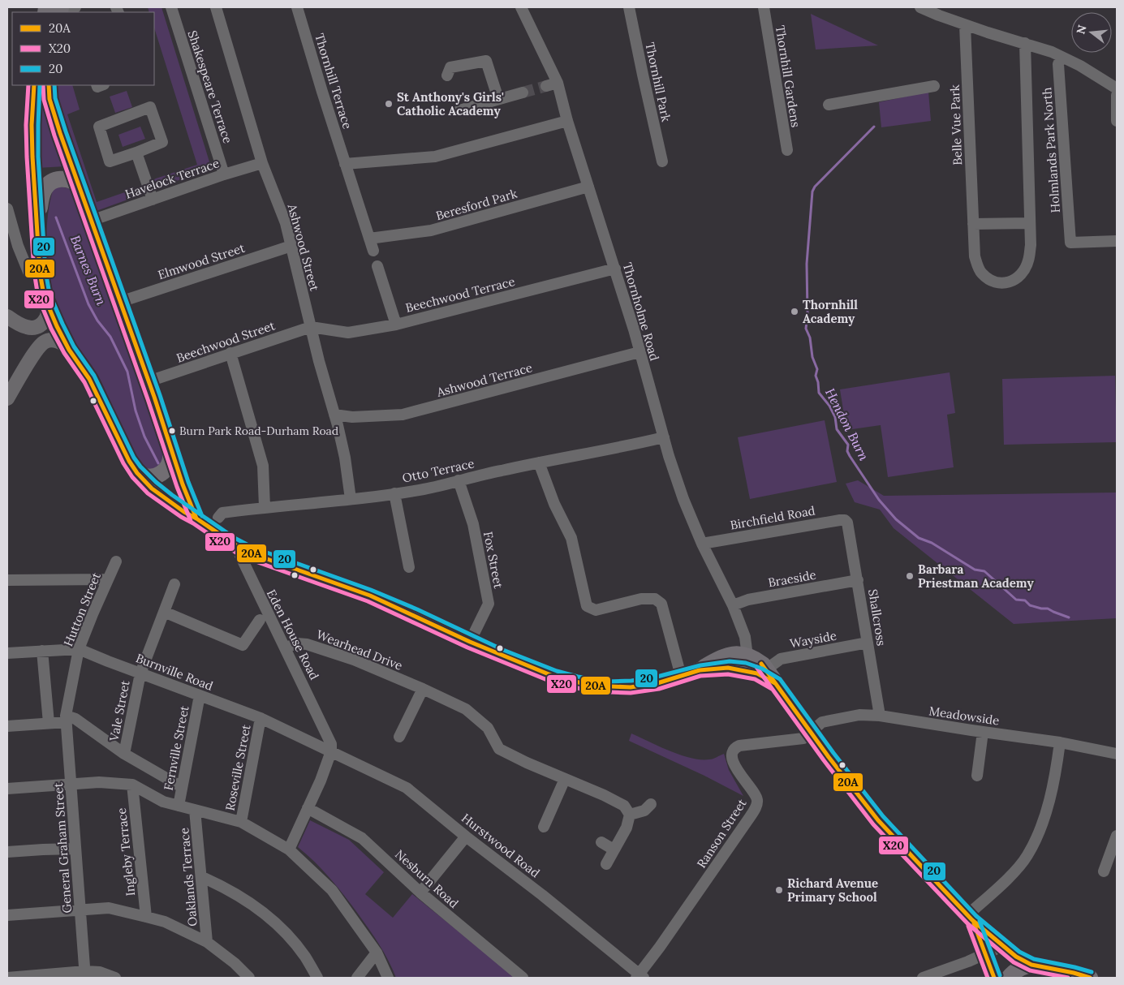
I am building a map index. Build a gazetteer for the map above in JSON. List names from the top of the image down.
{
  "streets": {
    "street": [
      "Thornhill Gardens",
      "Thornhill Terrace",
      "Thornhill Park",
      "Shakespeare Terrace",
      "Belle Vue Park",
      "Holmlands Park North",
      "Havelock Terrace",
      "Beresford Park",
      "Ashwood Street",
      "Elmwood Street",
      "Beechwood Terrace",
      "Thornholme Road",
      "Beechwood Street",
      "Ashwood Terrace",
      "Otto Terrace",
      "Birchfield Road",
      "Fox Street",
      "Braeside",
      "Hutton Street",
      "Shallcross",
      "Eden House Road",
      "Wayside",
      "Wearhead Drive",
      "Burnville Road",
      "Vale Street",
      "Meadowside",
      "Fernville Street",
      "Roseville Street",
      "Ranson Street",
      "Hurstwood Road",
      "General Graham Street",
      "Ingleby Terrace",
      "Oaklands Terrace",
      "Nesburn Road"
    ]
  },
  "crossings": [
    ["Thornhill Terrace", "Beresford Park"],
    ["Shakespeare Terrace", "Havelock Terrace"],
    ["Havelock Terrace", "Ashwood Street"],
    ["Beresford Park", "Thornholme Road"],
    ["Ashwood Street", "Elmwood Street"],
    ["Ashwood Street", "Beechwood Terrace"],
    ["Ashwood Street", "Beechwood Street"],
    ["Ashwood Street", "Ashwood Terrace"],
    ["Ashwood Street", "Otto Terrace"],
    ["Beechwood Terrace", "Thornholme Road"],
    ["Beechwood Terrace", "Beechwood Street"],
    ["Thornholme Road", "Ashwood Terrace"],
    ["Thornholme Road", "Otto Terrace"],
    ["Thornholme Road", "Birchfield Road"],
    ["Thornholme Road", "Braeside"],
    ["Thornholme Road", "Wayside"],
    ["Otto Terrace", "Fox Street"],
    ["Birchfield Road", "Shallcross"],
    ["Braeside", "Shallcross"],
    ["Hutton Street", "Burnville Road"],
    ["Hutton Street", "General Graham Street"],
    ["Shallcross", "Wayside"],
    ["Shallcross", "Meadowside"],
    ["Eden House Road", "Wearhead Drive"],
    ["Eden House Road", "Burnville Road"],
    ["Eden House Road", "Hurstwood Road"],
    ["Burnville Road", "Vale Street"],
    ["Burnville Road", "Fernville Street"],
    ["Burnville Road", "Roseville Street"],
    ["Burnville Road", "Hurstwood Road"],
    ["Meadowside", "Ranson Street"],
    ["Ranson Street", "Hurstwood Road"]
  ],
  "water": ["Barnes Burn", "Hendon Burn"],
  "places": [
    "St Anthony's Girls' Catholic Academy",
    "Thornhill Academy",
    "Burn Park Road-Durham Road",
    "Barbara Priestman Academy",
    "Richard Avenue Primary School"
  ],
  "lines": ["transit line 20A", "transit line X20", "transit line 20"],
  "legend": ["20A", "X20", "20"],
  "north": "left"
}
